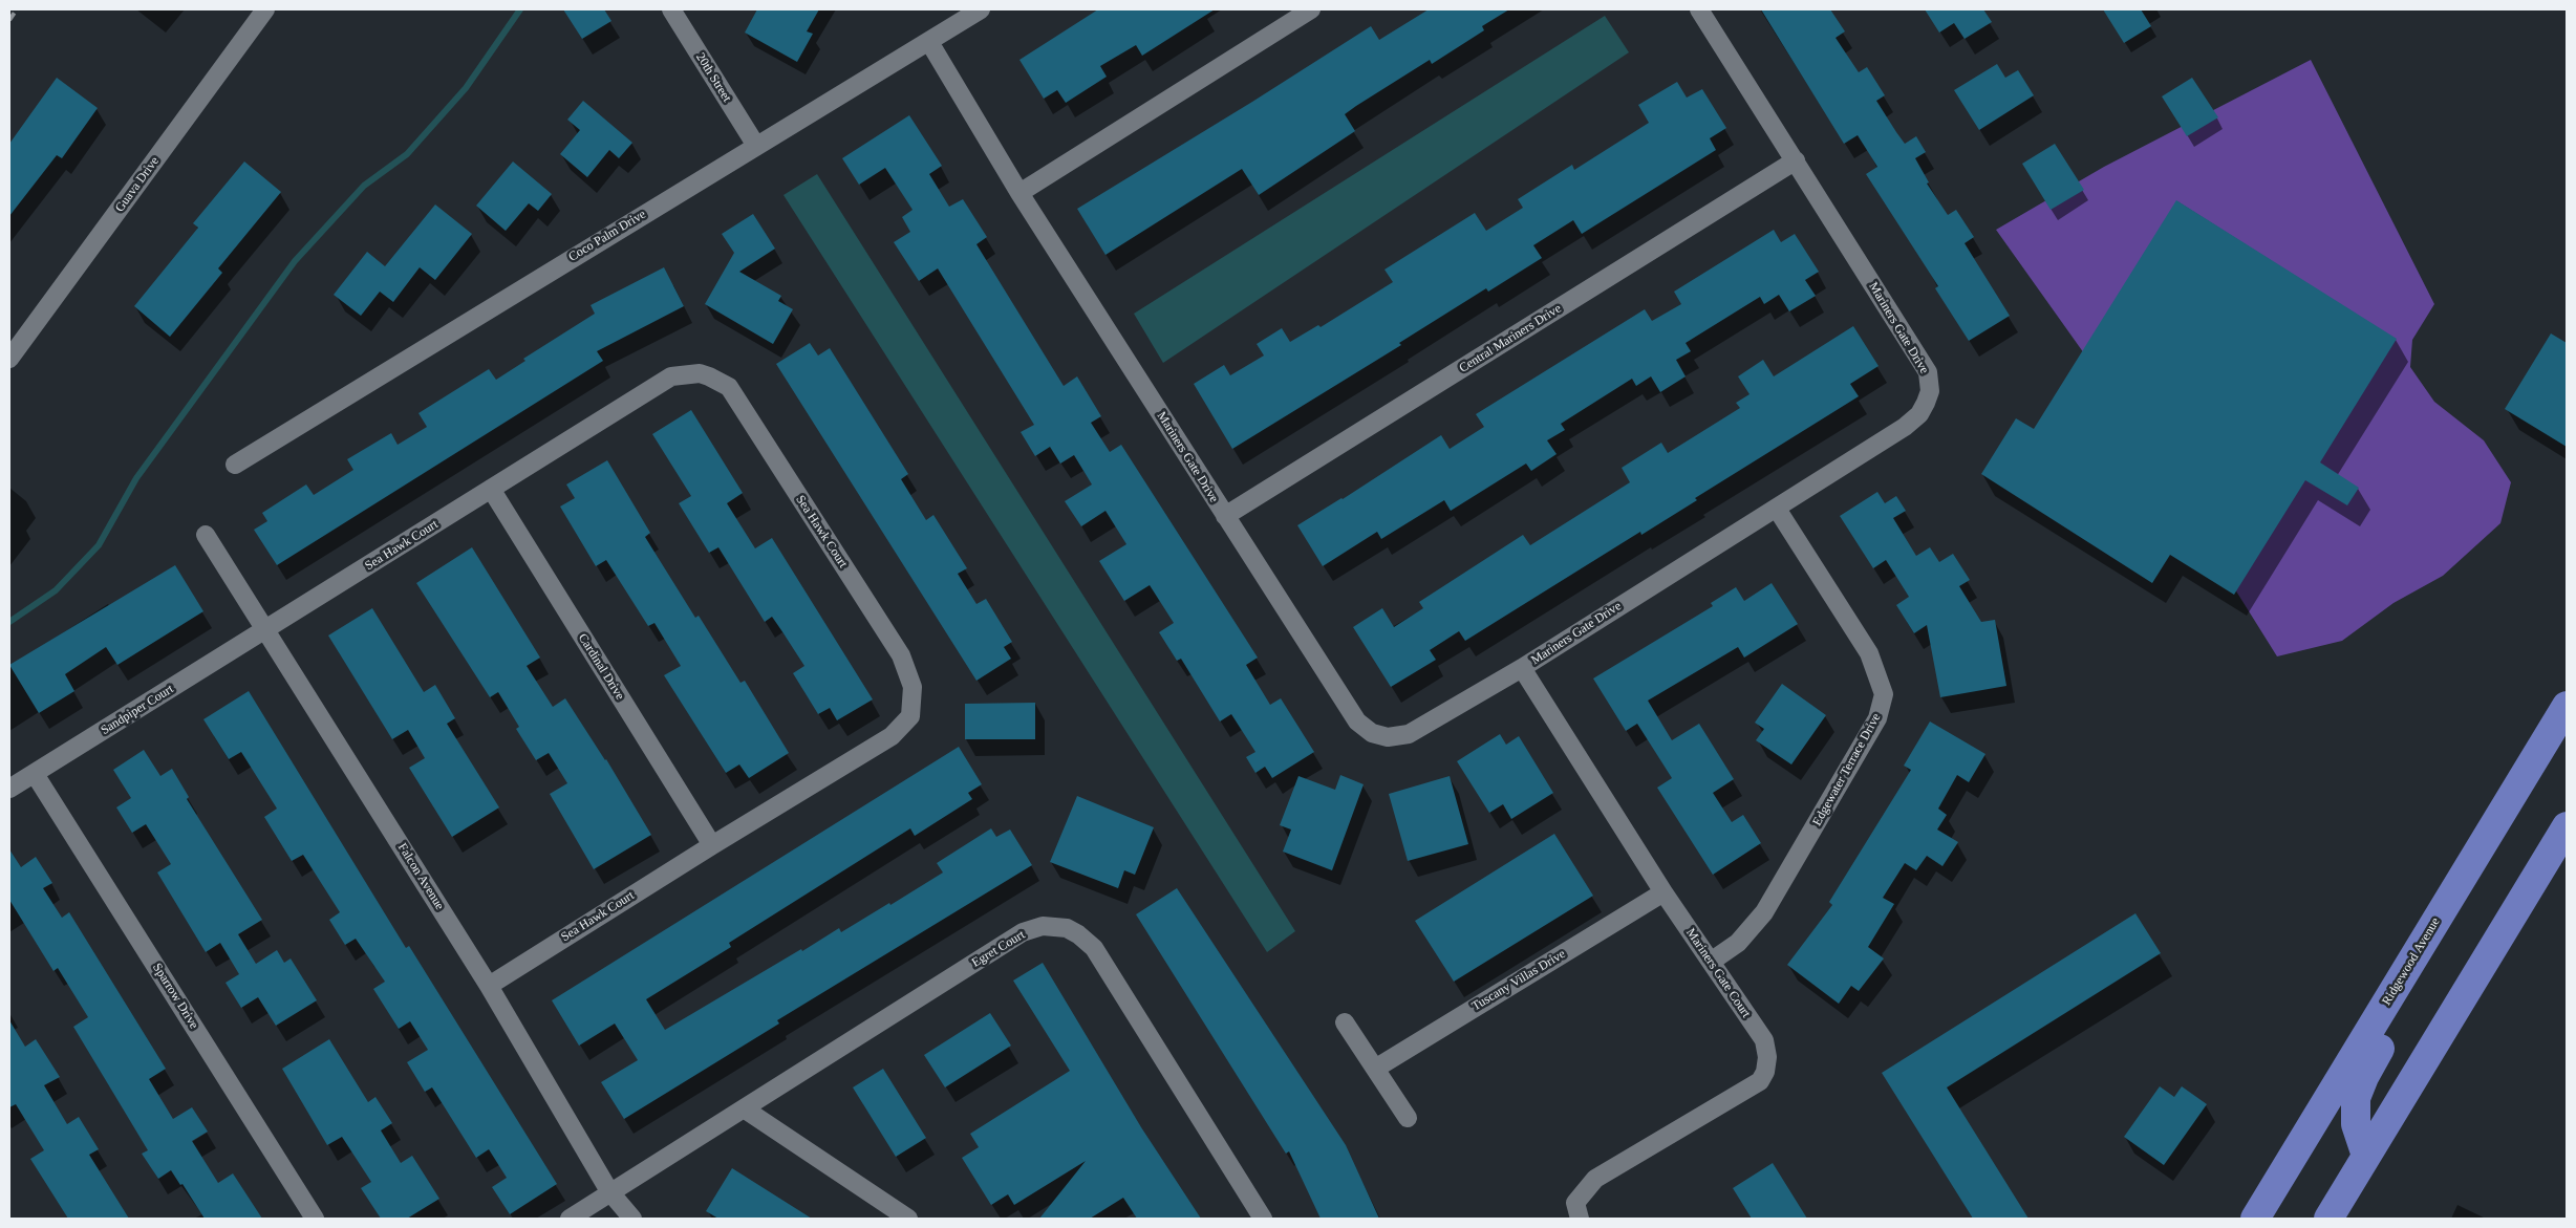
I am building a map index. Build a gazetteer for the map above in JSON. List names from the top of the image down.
{
  "streets": {
    "main road": ["Ridgewood Avenue"],
    "street": [
      "20th Street",
      "Guava Drive",
      "Coco Palm Drive",
      "Mariners Gate Drive",
      "Central Mariners Drive",
      "Sea Hawk Court",
      "Cardinal Drive",
      "Sandpiper Court",
      "Edgewater Terrace Drive",
      "Falcon Avenue",
      "Egret Court",
      "Mariners Gate Court",
      "Tuscany Villas Drive",
      "Sparrow Drive"
    ]
  },
  "crossings": [
    ["20th Street", "Coco Palm Drive"],
    ["Coco Palm Drive", "Mariners Gate Drive"],
    ["Mariners Gate Drive", "Central Mariners Drive"],
    ["Mariners Gate Drive", "Edgewater Terrace Drive"],
    ["Mariners Gate Drive", "Mariners Gate Court"],
    ["Sea Hawk Court", "Cardinal Drive"],
    ["Sea Hawk Court", "Sandpiper Court"],
    ["Sea Hawk Court", "Falcon Avenue"],
    ["Sandpiper Court", "Falcon Avenue"],
    ["Sandpiper Court", "Sparrow Drive"],
    ["Edgewater Terrace Drive", "Mariners Gate Court"],
    ["Falcon Avenue", "Egret Court"],
    ["Mariners Gate Court", "Tuscany Villas Drive"]
  ]
}
